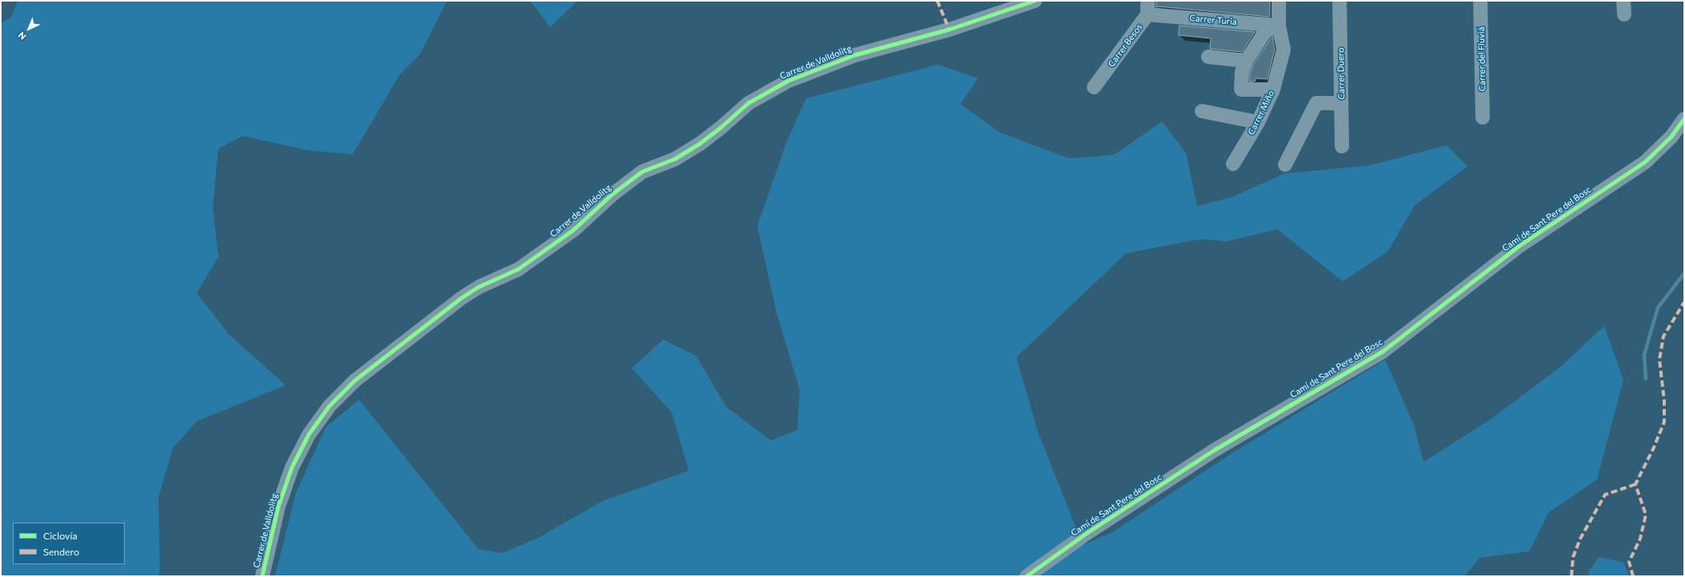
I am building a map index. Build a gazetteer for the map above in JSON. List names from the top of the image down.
{
  "streets": {
    "street": [
      "Carrer Turia",
      "Carrer Besos",
      "Carrer del Fluviá",
      "Carrer de Valldolitg",
      "Carrer Duero",
      "Carrer Miño",
      "Camí de Sant Pere del Bosc"
    ]
  },
  "crossings": [
    ["Carrer Turia", "Carrer Besos"],
    ["Carrer Turia", "Carrer Miño"]
  ],
  "legend": ["Ciclovía", "Sendero"],
  "north": "bottom left"
}
